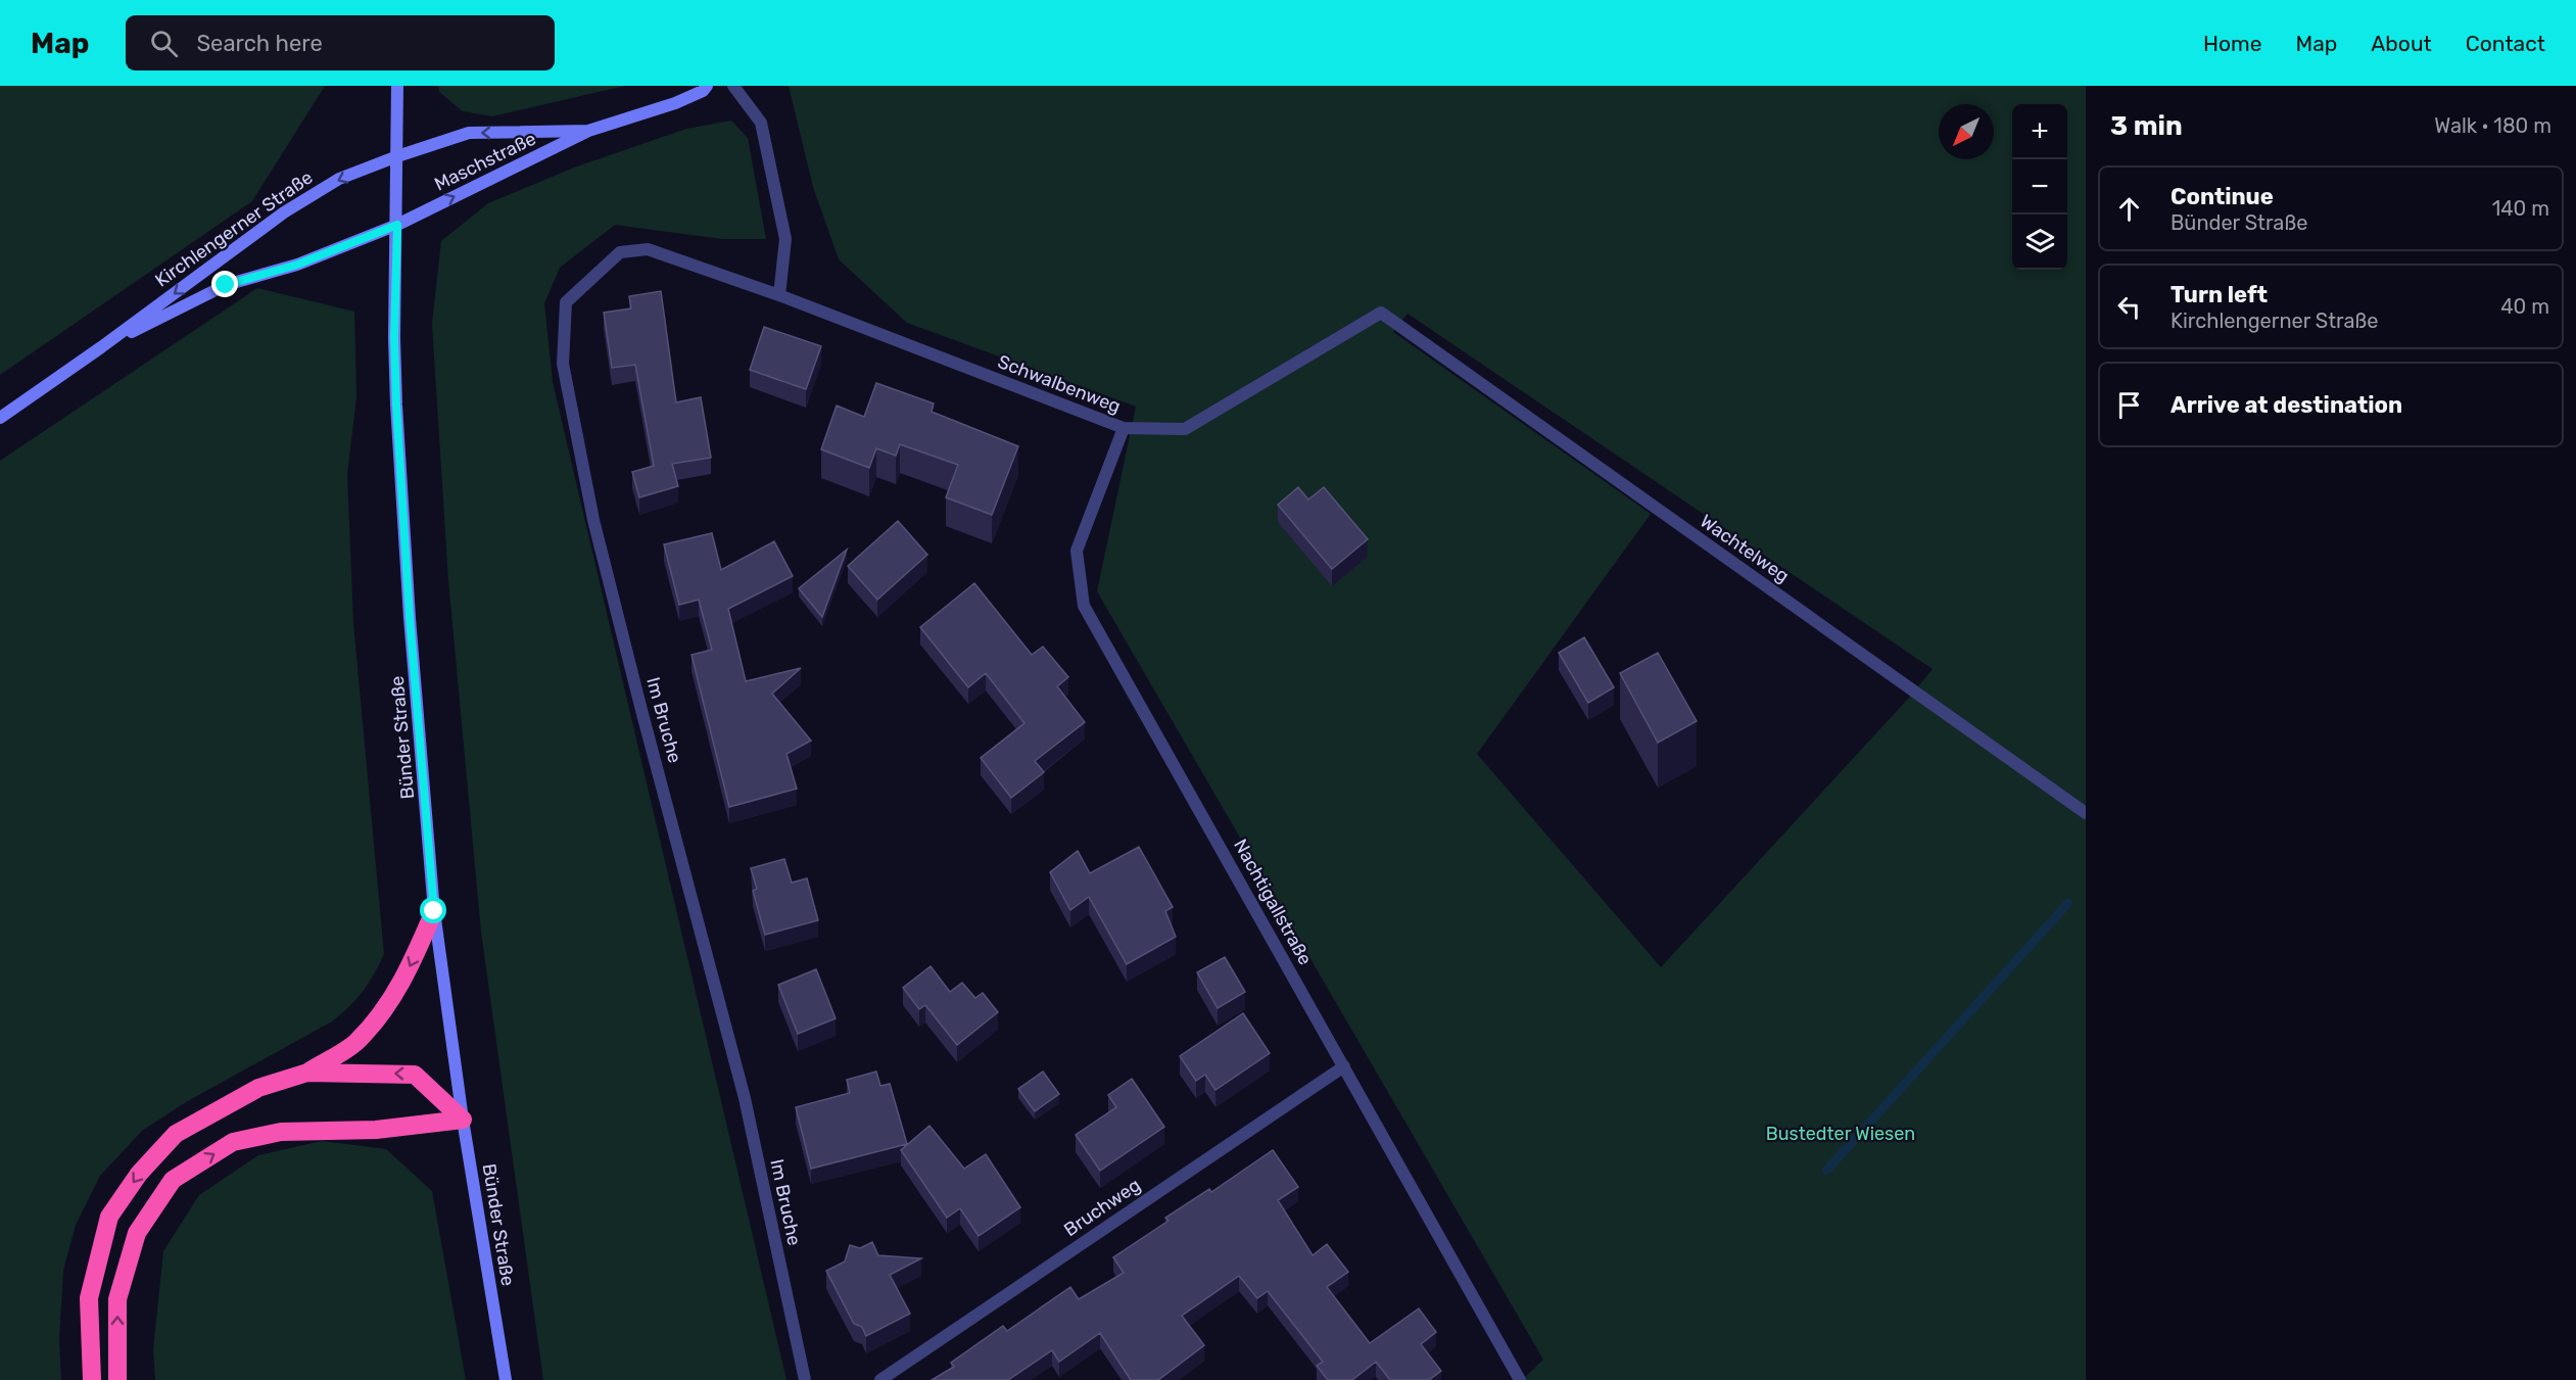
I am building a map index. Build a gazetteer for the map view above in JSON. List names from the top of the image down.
{
  "streets": {
    "street": [
      "Maschstraße",
      "Kirchlengerner Straße",
      "Schwalbenweg",
      "Wachtelweg",
      "Im Bruche",
      "Bünder Straße",
      "Nachtigallstraße",
      "Bruchweg"
    ]
  },
  "crossings": [
    ["Maschstraße", "Kirchlengerner Straße"],
    ["Maschstraße", "Bünder Straße"],
    ["Kirchlengerner Straße", "Bünder Straße"],
    ["Schwalbenweg", "Wachtelweg"],
    ["Schwalbenweg", "Im Bruche"],
    ["Schwalbenweg", "Nachtigallstraße"],
    ["Nachtigallstraße", "Bruchweg"]
  ],
  "parks": ["Bustedter Wiesen"],
  "north": "bottom left",
  "page": {
    "header": "Map",
    "search": "Search here",
    "nav": [
      "Home",
      "Map",
      "About",
      "Contact"
    ],
    "heading": ["3 min", "Walk · 180 m"],
    "map_buttons": ["+", "−"],
    "list": [
      ["Continue", "Bünder Straße", "140 m"],
      ["Turn left", "Kirchlengerner Straße", "40 m"],
      "Arrive at destination"
    ]
  }
}
